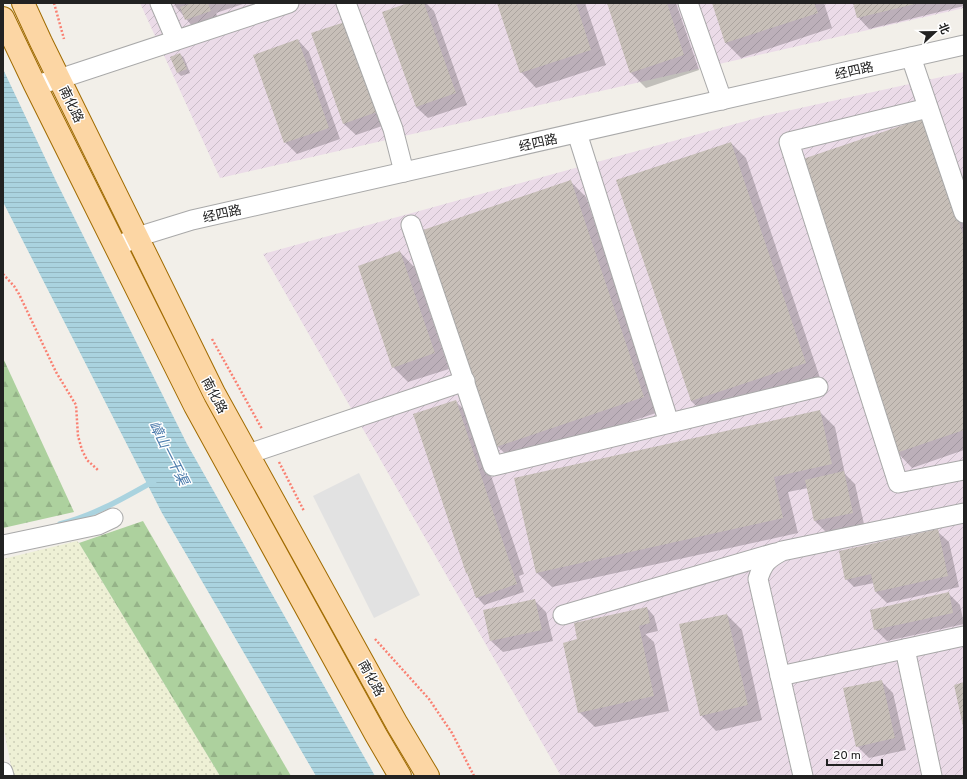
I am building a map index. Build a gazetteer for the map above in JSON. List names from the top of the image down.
{
  "streets": {
    "main road": ["南化路"],
    "street": ["经四路"]
  },
  "crossings": [
    ["经四路", "南化路"]
  ],
  "water": ["嶂山一干渠"],
  "scale_bar": "20 m",
  "north": "right"
}
